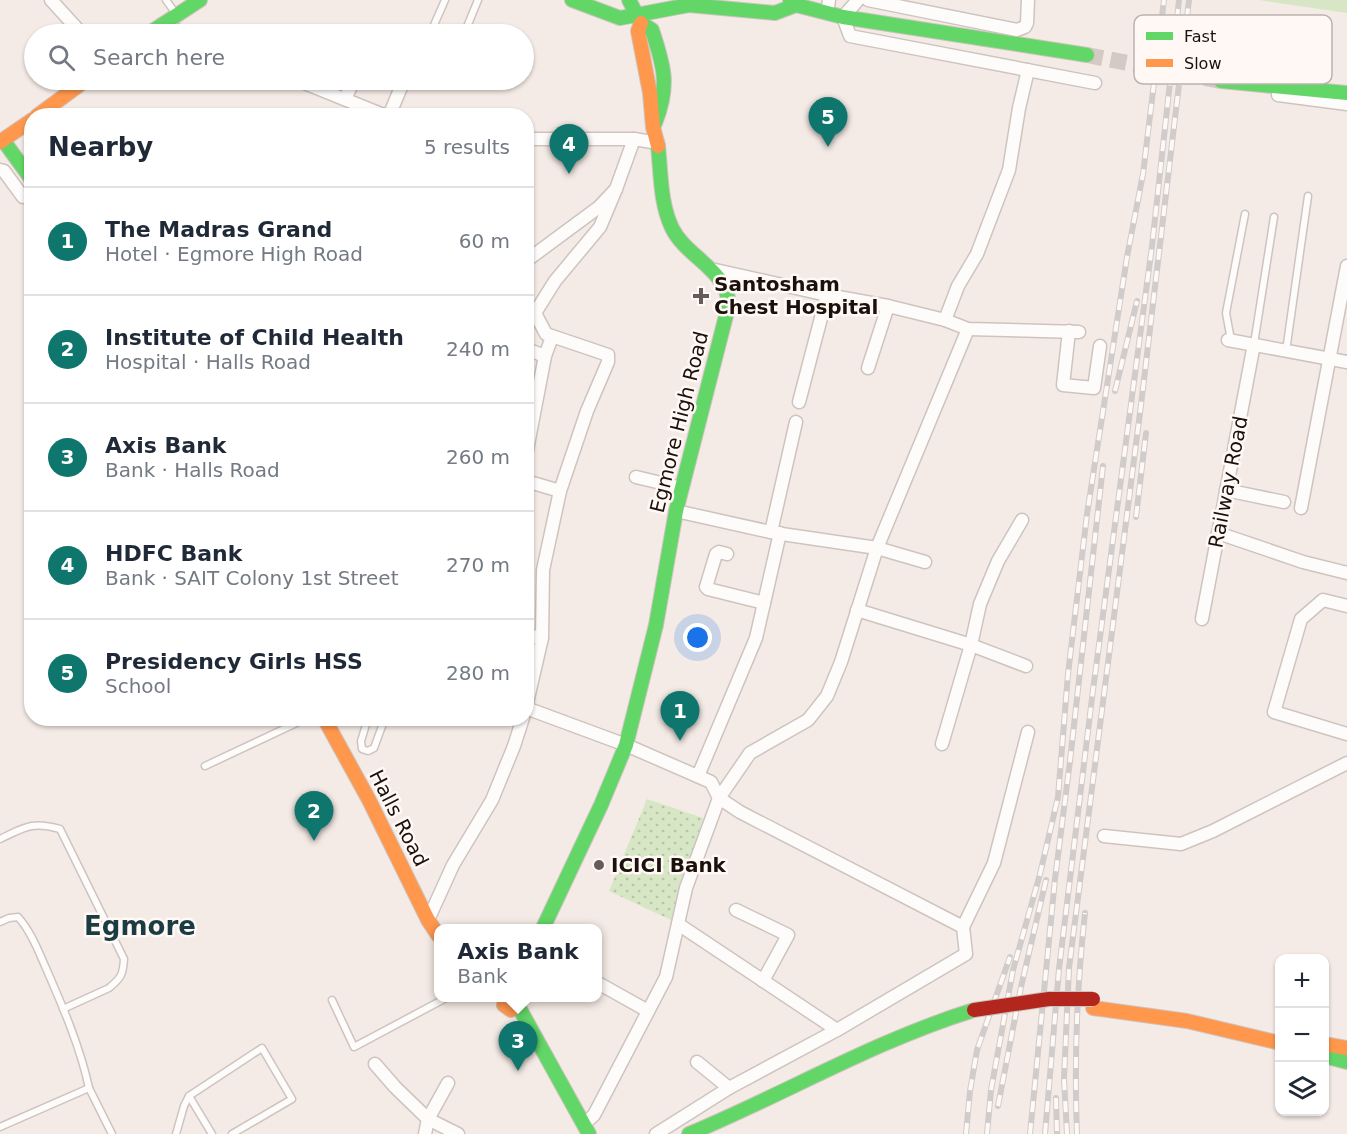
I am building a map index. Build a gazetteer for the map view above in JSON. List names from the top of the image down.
{
  "streets": {
    "main road": ["Egmore High Road", "Halls Road"],
    "street": ["Railway Road"]
  },
  "districts": ["Egmore"],
  "places": {
    "health": ["Santosham Chest Hospital"],
    "other": ["ICICI Bank"]
  },
  "legend": ["Fast", "Slow"],
  "page": {
    "search": "Search here",
    "pins": [
      "5",
      "4",
      "1",
      "2",
      "3"
    ],
    "heading": ["Nearby", "5 results"],
    "list": [
      {
        "mark": "1",
        "name": "The Madras Grand",
        "note": "Hotel · Egmore High Road",
        "value": "60 m"
      },
      {
        "mark": "2",
        "name": "Institute of Child Health",
        "note": "Hospital · Halls Road",
        "value": "240 m"
      },
      {
        "mark": "3",
        "name": "Axis Bank",
        "note": "Bank · Halls Road",
        "value": "260 m"
      },
      {
        "mark": "4",
        "name": "HDFC Bank",
        "note": "Bank · SAIT Colony 1st Street",
        "value": "270 m"
      },
      {
        "mark": "5",
        "name": "Presidency Girls HSS",
        "note": "School",
        "value": "280 m"
      }
    ],
    "popup": ["Axis Bank", "Bank"],
    "map_buttons": ["+", "−"]
  }
}
